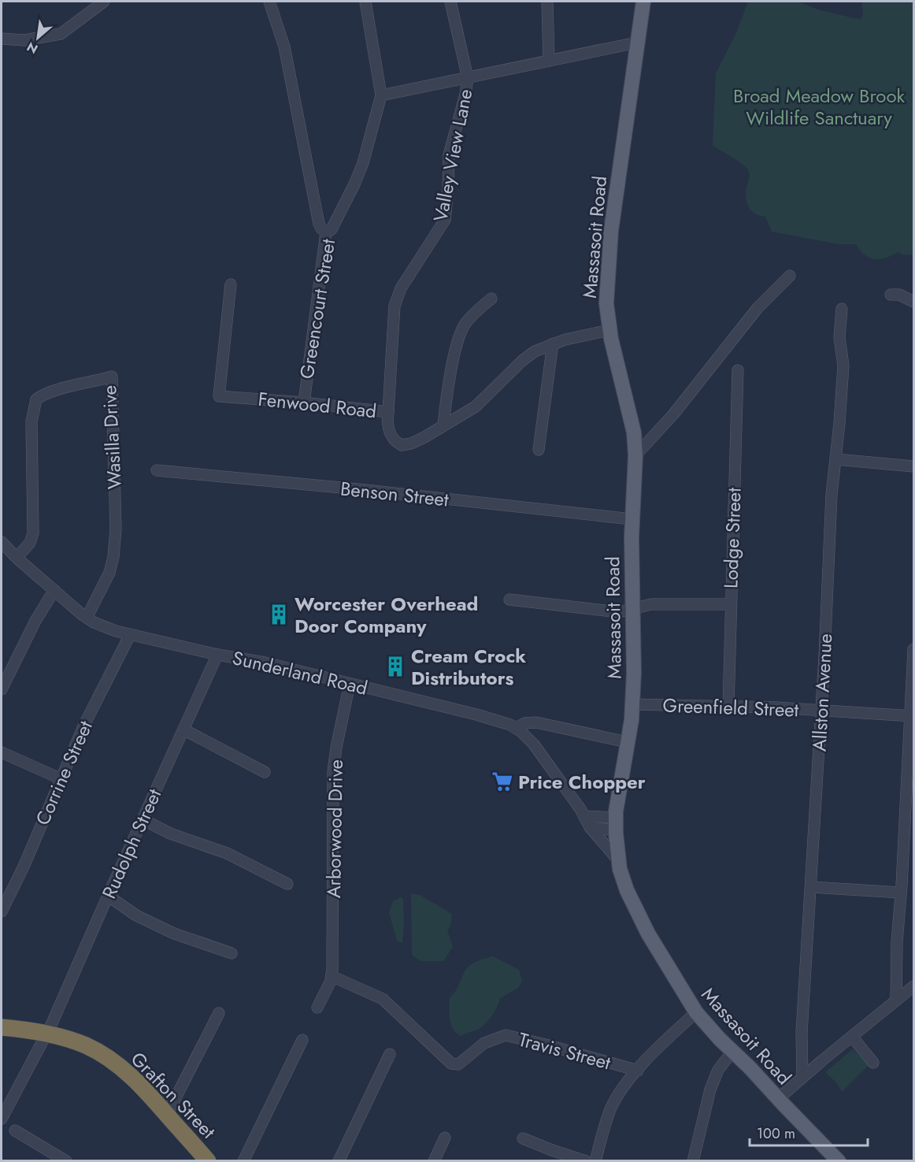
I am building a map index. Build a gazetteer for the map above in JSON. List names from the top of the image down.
{
  "streets": {
    "highway": ["Grafton Street"],
    "main road": ["Massasoit Road"],
    "street": [
      "Valley View Lane",
      "Greencourt Street",
      "Fenwood Road",
      "Wasilla Drive",
      "Benson Street",
      "Lodge Street",
      "Sunderland Road",
      "Allston Avenue",
      "Greenfield Street",
      "Corrine Street",
      "Arborwood Drive",
      "Rudolph Street",
      "Travis Street"
    ]
  },
  "crossings": [
    ["Valley View Lane", "Fenwood Road"],
    ["Massasoit Road", "Fenwood Road"],
    ["Massasoit Road", "Benson Street"],
    ["Massasoit Road", "Sunderland Road"],
    ["Massasoit Road", "Greenfield Street"],
    ["Greencourt Street", "Fenwood Road"],
    ["Wasilla Drive", "Sunderland Road"],
    ["Lodge Street", "Greenfield Street"],
    ["Sunderland Road", "Corrine Street"],
    ["Sunderland Road", "Arborwood Drive"],
    ["Sunderland Road", "Rudolph Street"],
    ["Allston Avenue", "Greenfield Street"],
    ["Arborwood Drive", "Travis Street"],
    ["Rudolph Street", "Grafton Street"]
  ],
  "parks": ["Broad Meadow Brook Wildlife Sanctuary"],
  "places": {
    "building": ["Worcester Overhead Door Company", "Cream Crock Distributors"],
    "supermarket": ["Price Chopper"]
  },
  "scale_bar": "100 m",
  "north": "bottom left"
}
